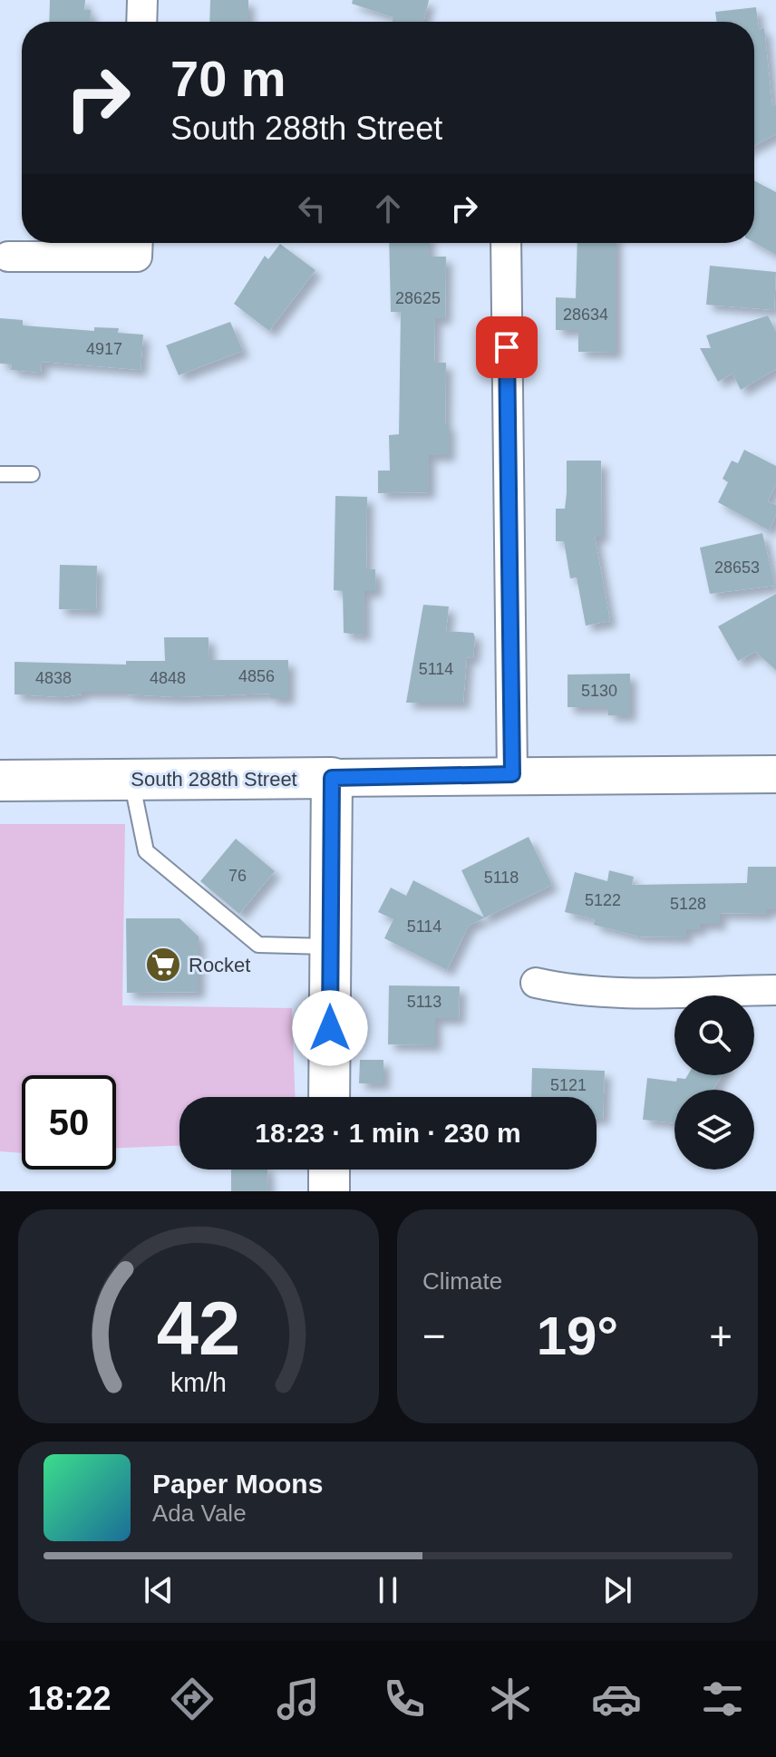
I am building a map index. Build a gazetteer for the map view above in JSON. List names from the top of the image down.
{
  "streets": {
    "main road": ["South 288th Street"]
  },
  "places": {
    "supermarket": ["Rocket"]
  },
  "house_numbers": [
    "28625",
    "28634",
    "4917",
    "28653",
    "5114",
    "4856",
    "4838",
    "4848",
    "5130",
    "76",
    "5118",
    "5122",
    "5128",
    "5114",
    "5113",
    "5121"
  ],
  "page": {
    "turn": ["70 m", "South 288th Street"],
    "limit": "50",
    "trip": "18:23 · 1 min · 230 m",
    "tile": "Climate",
    "heat": ["−", "19°", "+"],
    "song": ["Paper Moons", "Ada Vale"],
    "tabs": "18:22",
    "gauge": ["42", "km/h"]
  }
}
